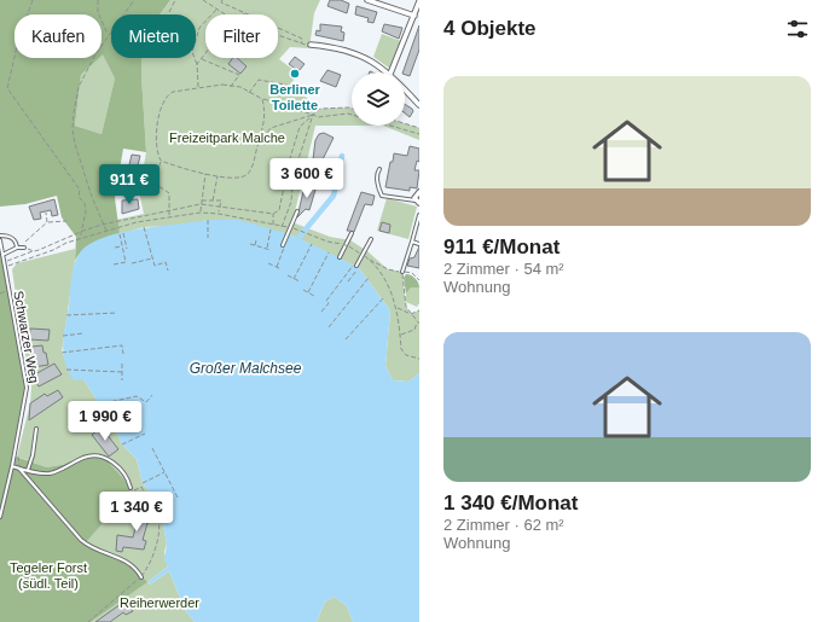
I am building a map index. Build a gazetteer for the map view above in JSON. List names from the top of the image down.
{
  "streets": {
    "lane": ["Schwarzer Weg"]
  },
  "water": ["Großer Malchsee"],
  "parks": ["Freizeitpark Malche", "Tegeler Forst (südl. Teil)", "Reiherwerder"],
  "places": ["Berliner Toilette"],
  "page": {
    "heading": "4 Objekte",
    "chip": ["Kaufen", "Mieten", "Filter"],
    "list": [
      {
        "name": "911 €/Monat",
        "note": "2 Zimmer · 54 m² · Wohnung"
      },
      {
        "name": "1 340 €/Monat",
        "note": "2 Zimmer · 62 m² · Wohnung"
      }
    ],
    "price": [
      "3 600 €",
      "911 €",
      "1 990 €",
      "1 340 €"
    ]
  }
}
